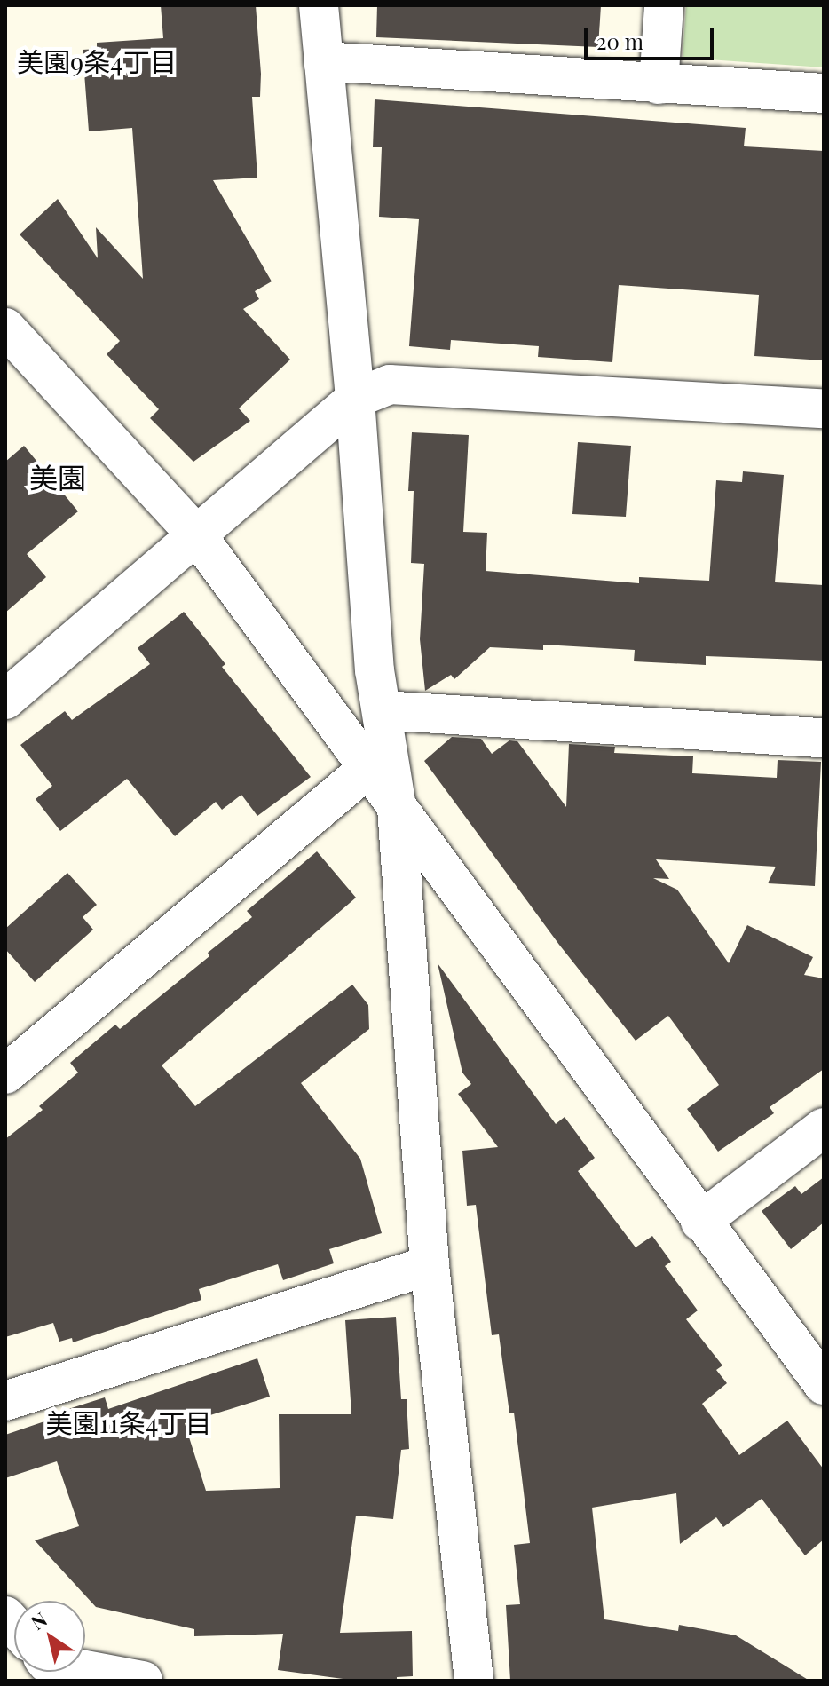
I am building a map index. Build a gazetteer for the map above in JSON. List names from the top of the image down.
{
  "districts": ["美園9条4丁目", "美園", "美園11条4丁目"],
  "scale_bar": "20 m",
  "north": "top left"
}
